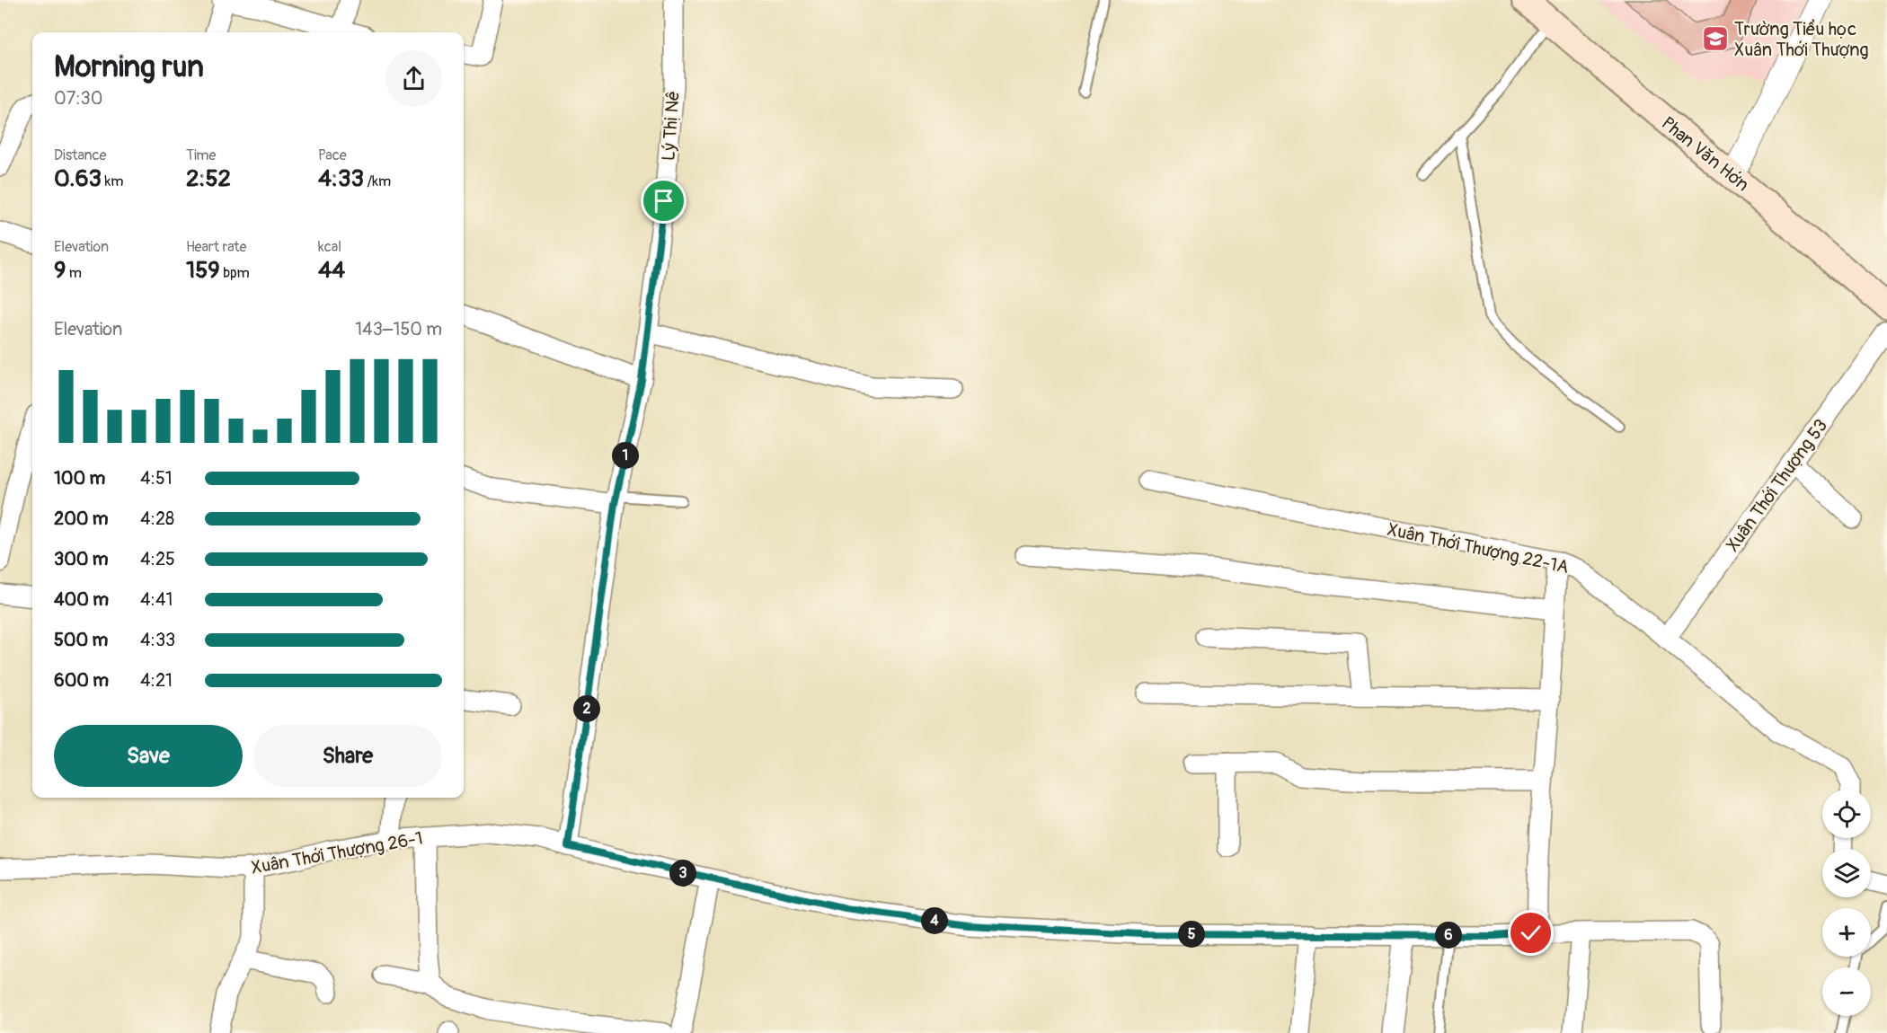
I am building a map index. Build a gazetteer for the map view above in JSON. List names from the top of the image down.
{
  "streets": {
    "main road": ["Phan Văn Hớn"],
    "street": [
      "Lý Thị Nê",
      "Xuân Thới Thượng 53",
      "Xuân Thới Thượng 22-1A",
      "Xuân Thới Thượng 26-1"
    ]
  },
  "crossings": [
    ["Lý Thị Nê", "Xuân Thới Thượng 26-1"],
    ["Xuân Thới Thượng 53", "Xuân Thới Thượng 22-1A"]
  ],
  "places": {
    "school or university": ["Trường Tiểu học Xuân Thới Thượng"]
  },
  "page": {
    "heading": ["Morning run", "07:30"],
    "stats": [
      ["Distance", "0.63 km"],
      ["Time", "2:52"],
      ["Pace", "4:33 /km"],
      ["Elevation", "9 m"],
      ["Heart rate", "159 bpm"],
      ["kcal", "44"]
    ],
    "chart": ["Elevation", "143–150 m"],
    "pins": [
      "1",
      "2",
      "3",
      "4",
      "5",
      "6"
    ],
    "list": [
      {
        "name": "100 m",
        "note": "4:51"
      },
      {
        "name": "200 m",
        "note": "4:28"
      },
      {
        "name": "300 m",
        "note": "4:25"
      },
      {
        "name": "400 m",
        "note": "4:41"
      },
      {
        "name": "500 m",
        "note": "4:33"
      },
      {
        "name": "600 m",
        "note": "4:21"
      }
    ],
    "buttons": ["Save", "Share"],
    "map_buttons": ["+", "−"]
  }
}
